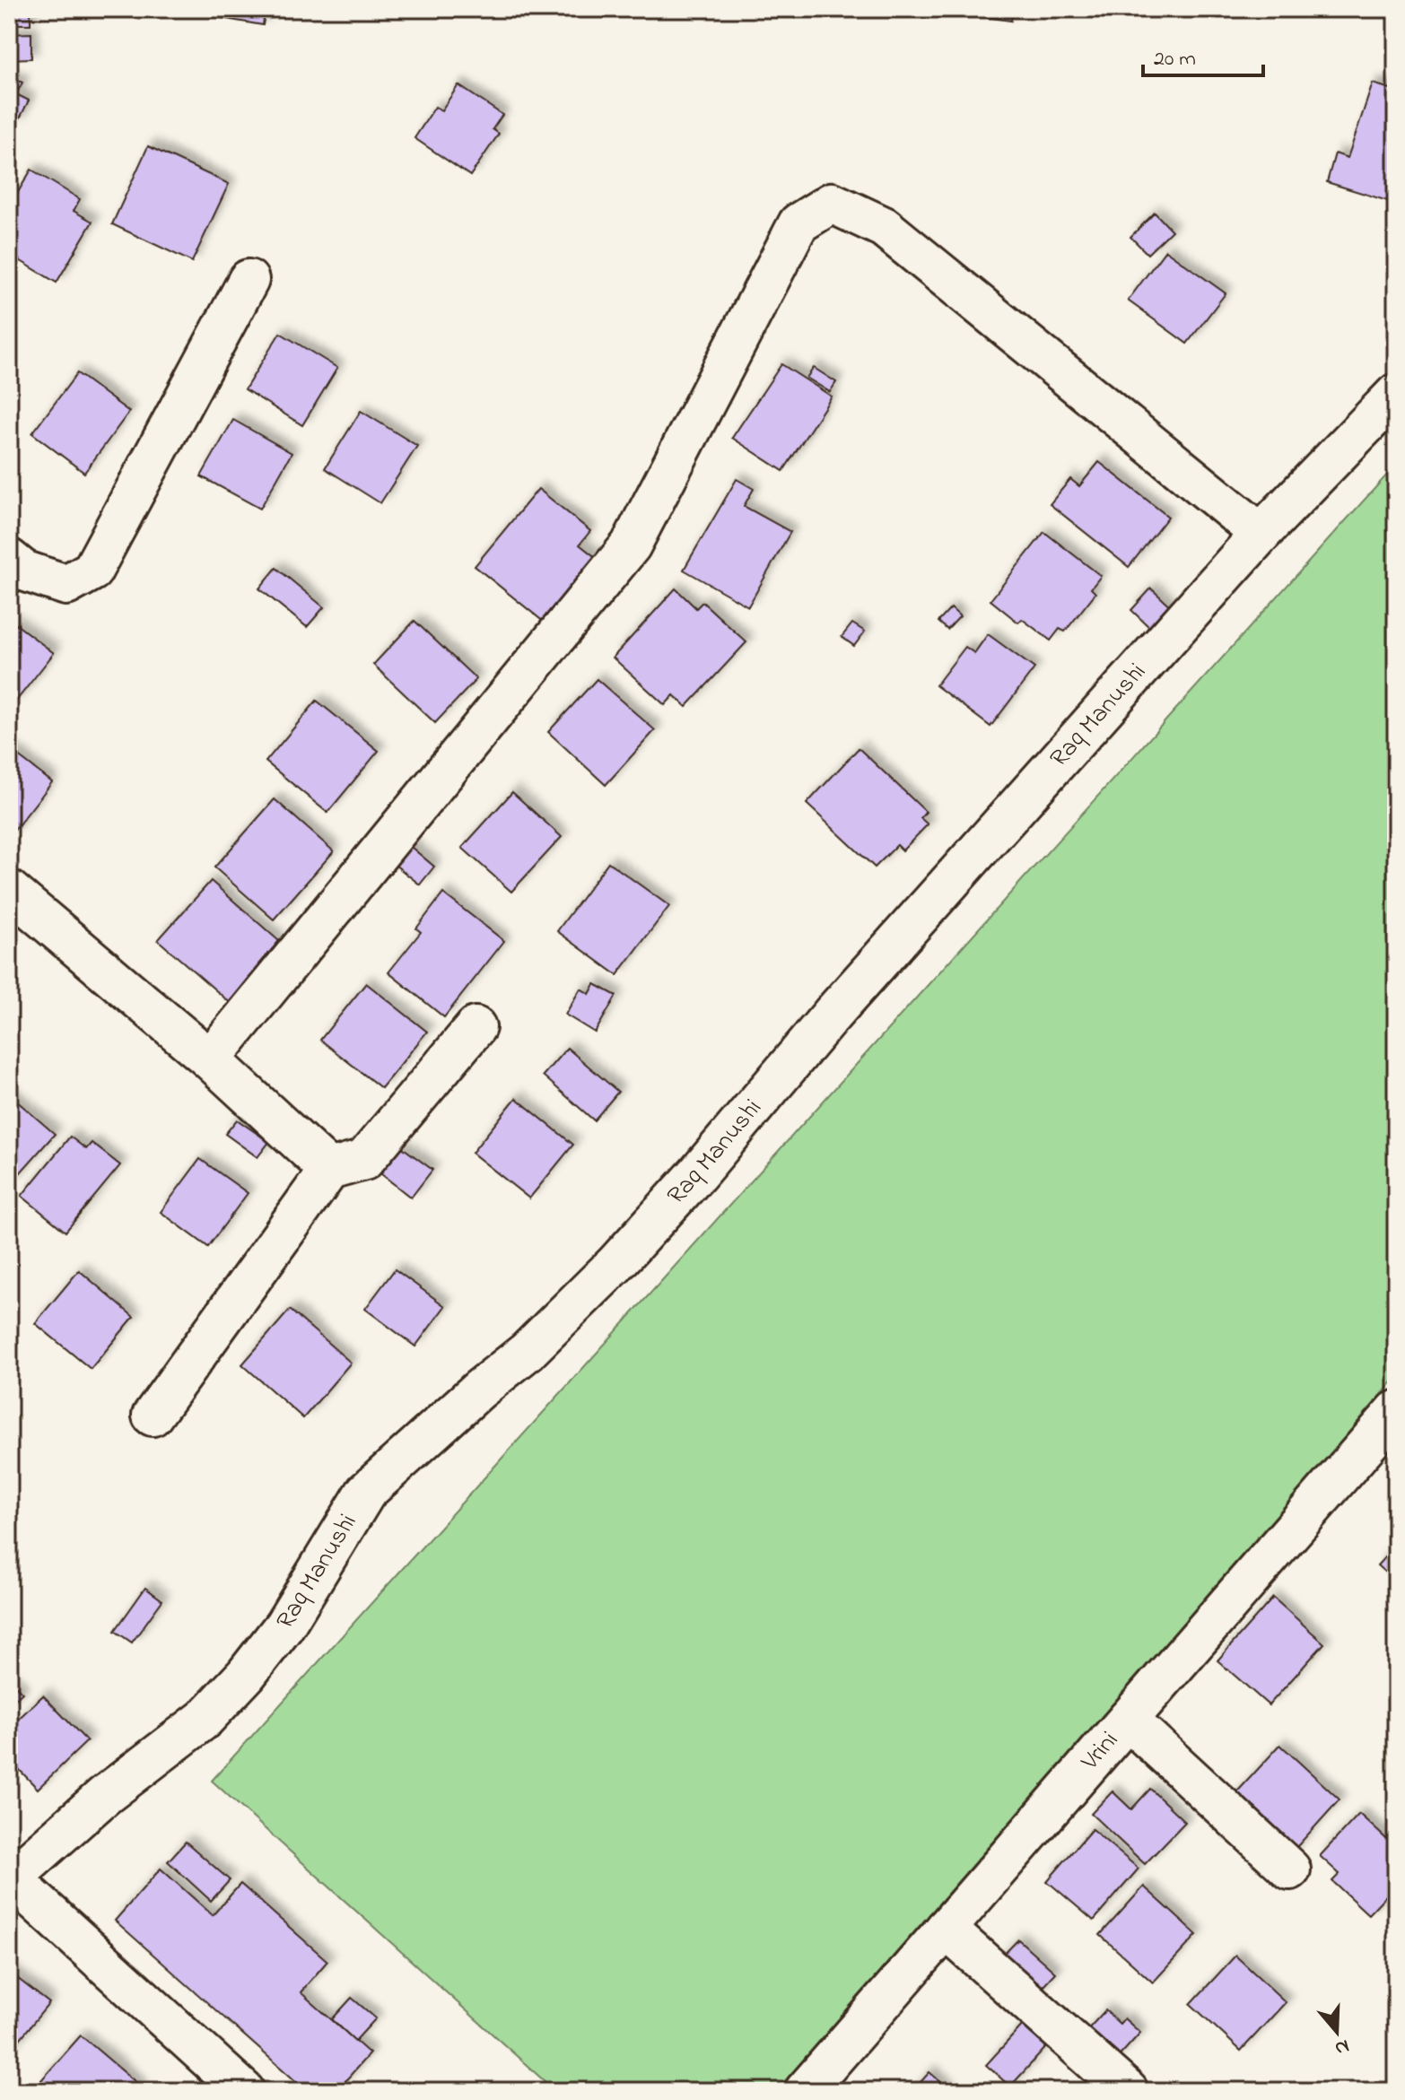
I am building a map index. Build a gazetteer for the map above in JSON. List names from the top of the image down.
{
  "streets": {
    "street": ["Raq Manushi", "Vrini"]
  },
  "scale_bar": "20 m",
  "north": "bottom"
}
